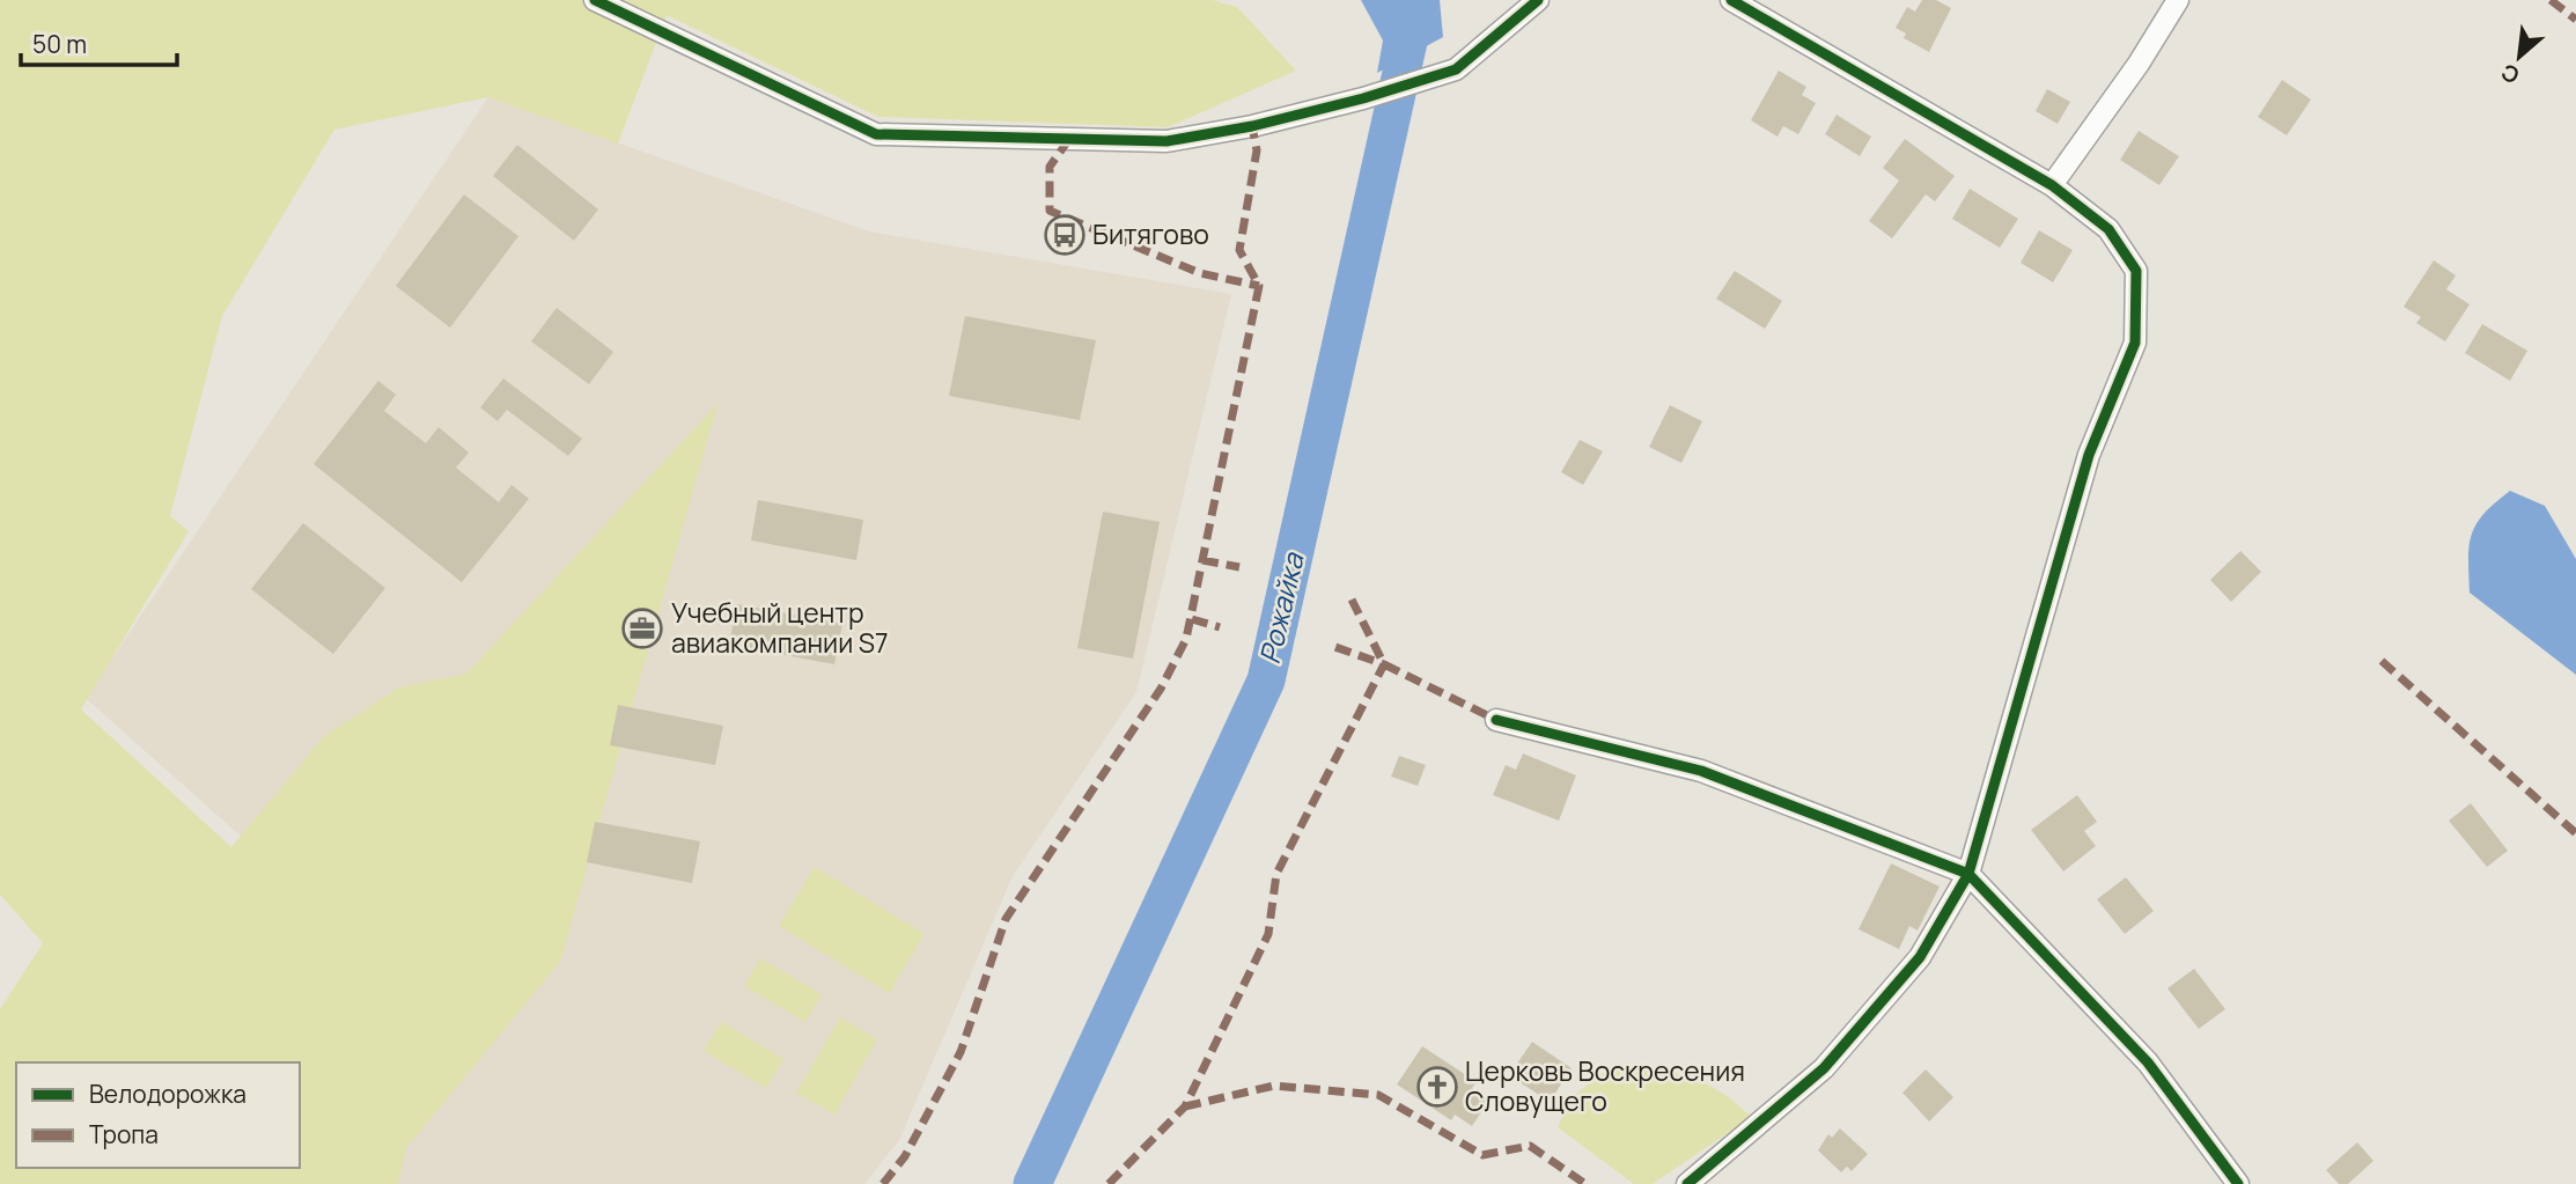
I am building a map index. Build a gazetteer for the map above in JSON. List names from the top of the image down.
{
  "water": ["Рожайка"],
  "places": {
    "bus stop": ["Битягово"],
    "office": ["Учебный центр авиакомпании S7"],
    "church": ["Церковь Воскресения Словущего"]
  },
  "legend": ["Велодорожка", "Тропа"],
  "scale_bar": "50 m",
  "north": "bottom left"
}
